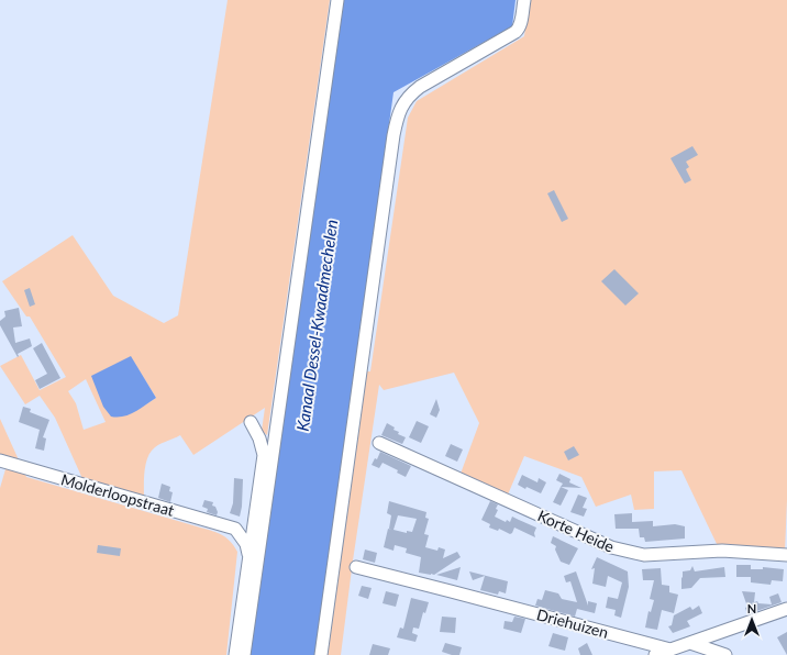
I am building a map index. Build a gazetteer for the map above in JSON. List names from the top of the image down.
{
  "streets": {
    "street": ["Molderloopstraat", "Korte Heide", "Driehuizen"]
  },
  "water": ["Kanaal Dessel-Kwaadmechelen"],
  "north": "top"
}
